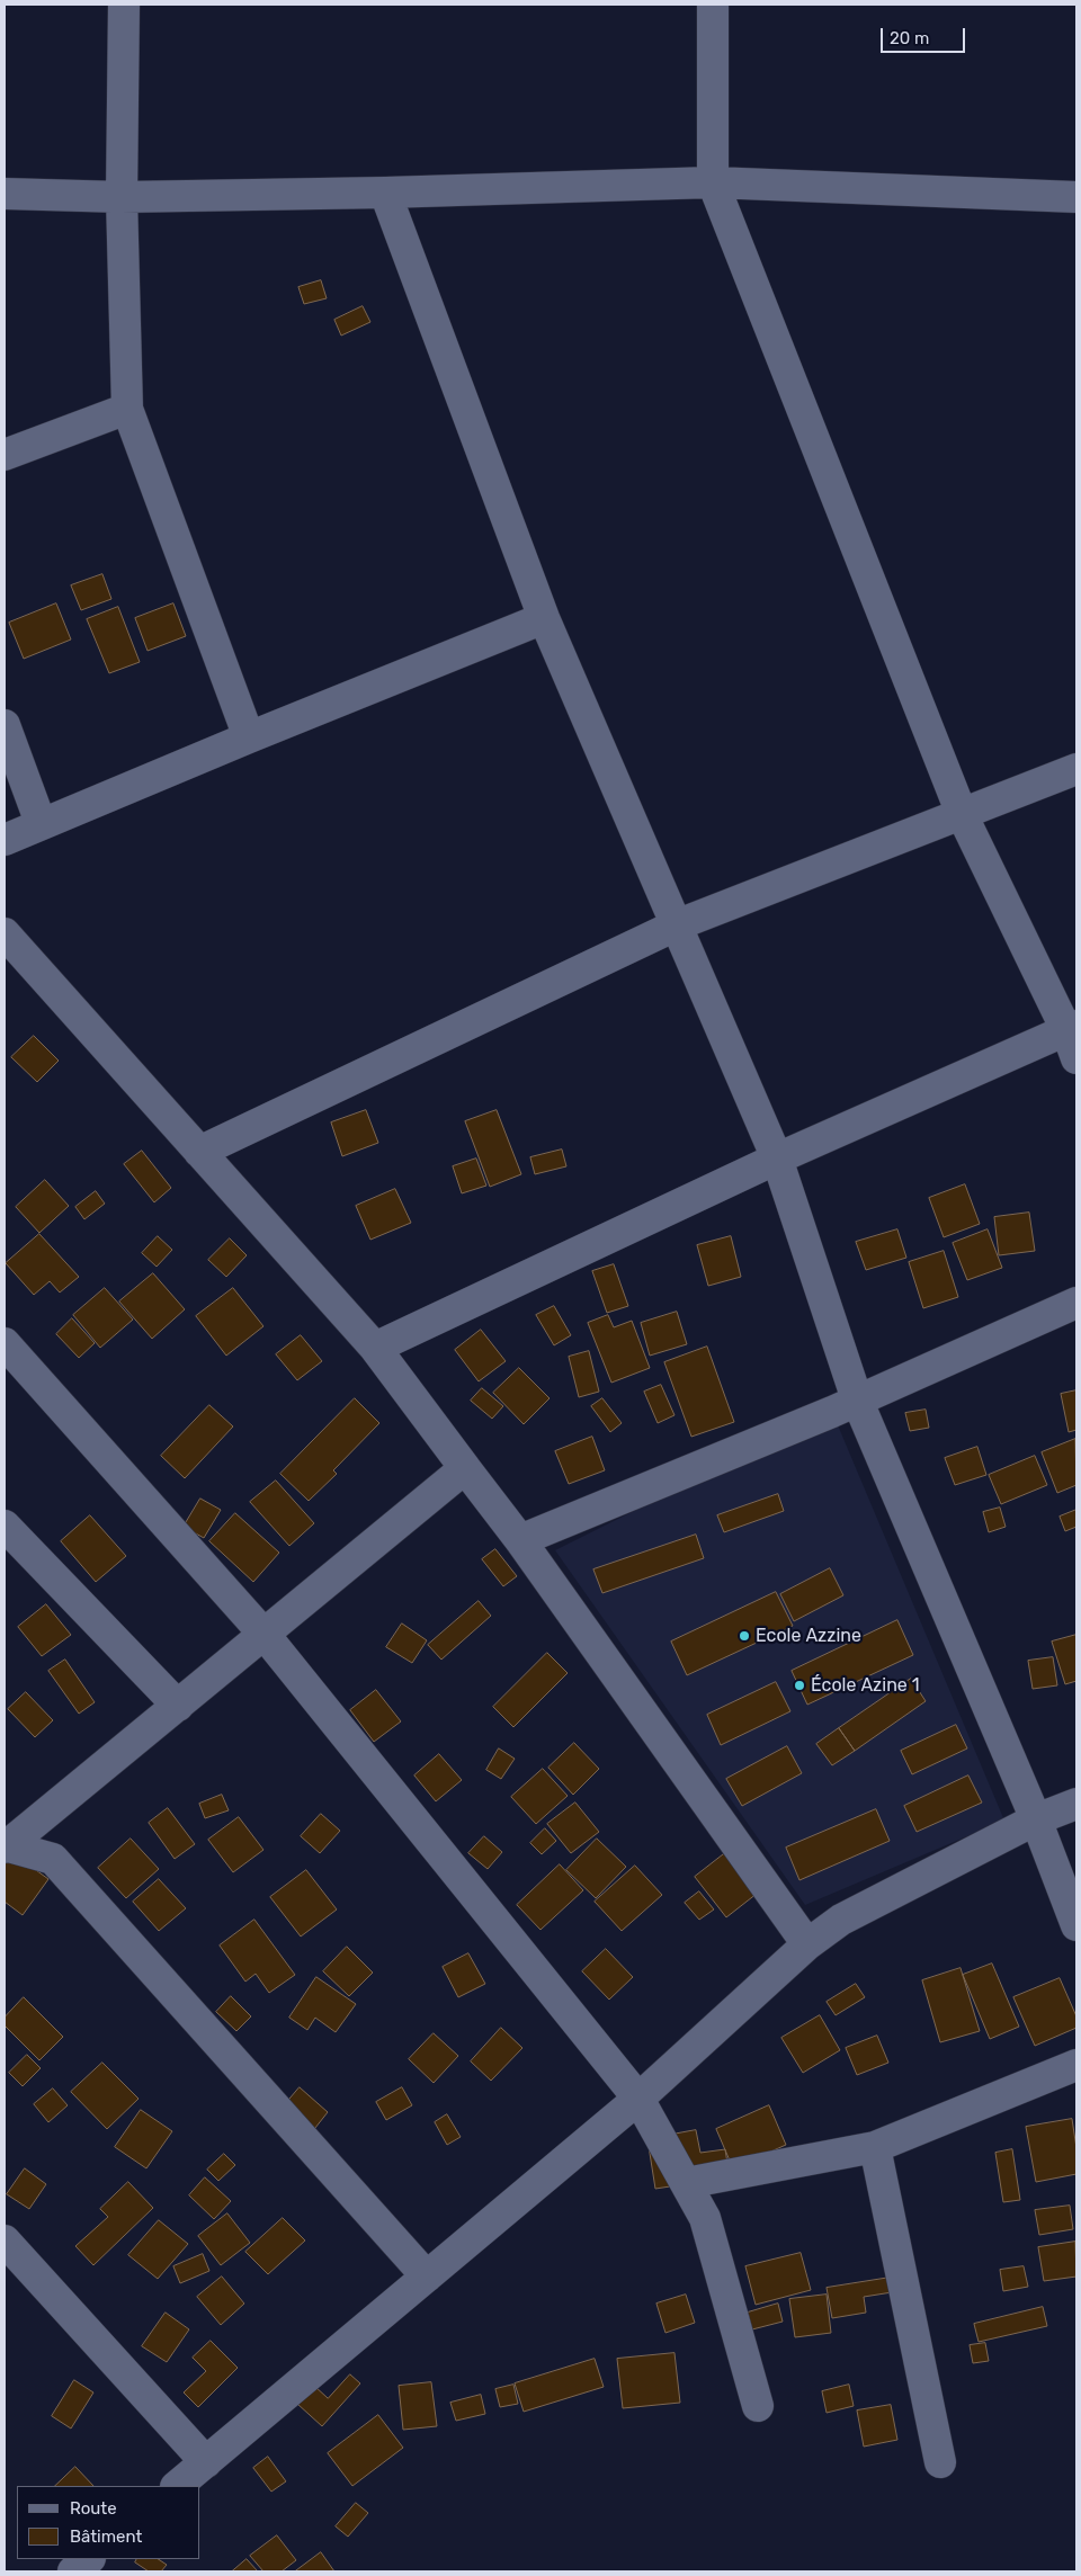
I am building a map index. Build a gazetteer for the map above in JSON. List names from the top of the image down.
{
  "places": ["Ecole Azzine", "École Azine 1"],
  "legend": ["Route", "Bâtiment"],
  "scale_bar": "20 m"
}
